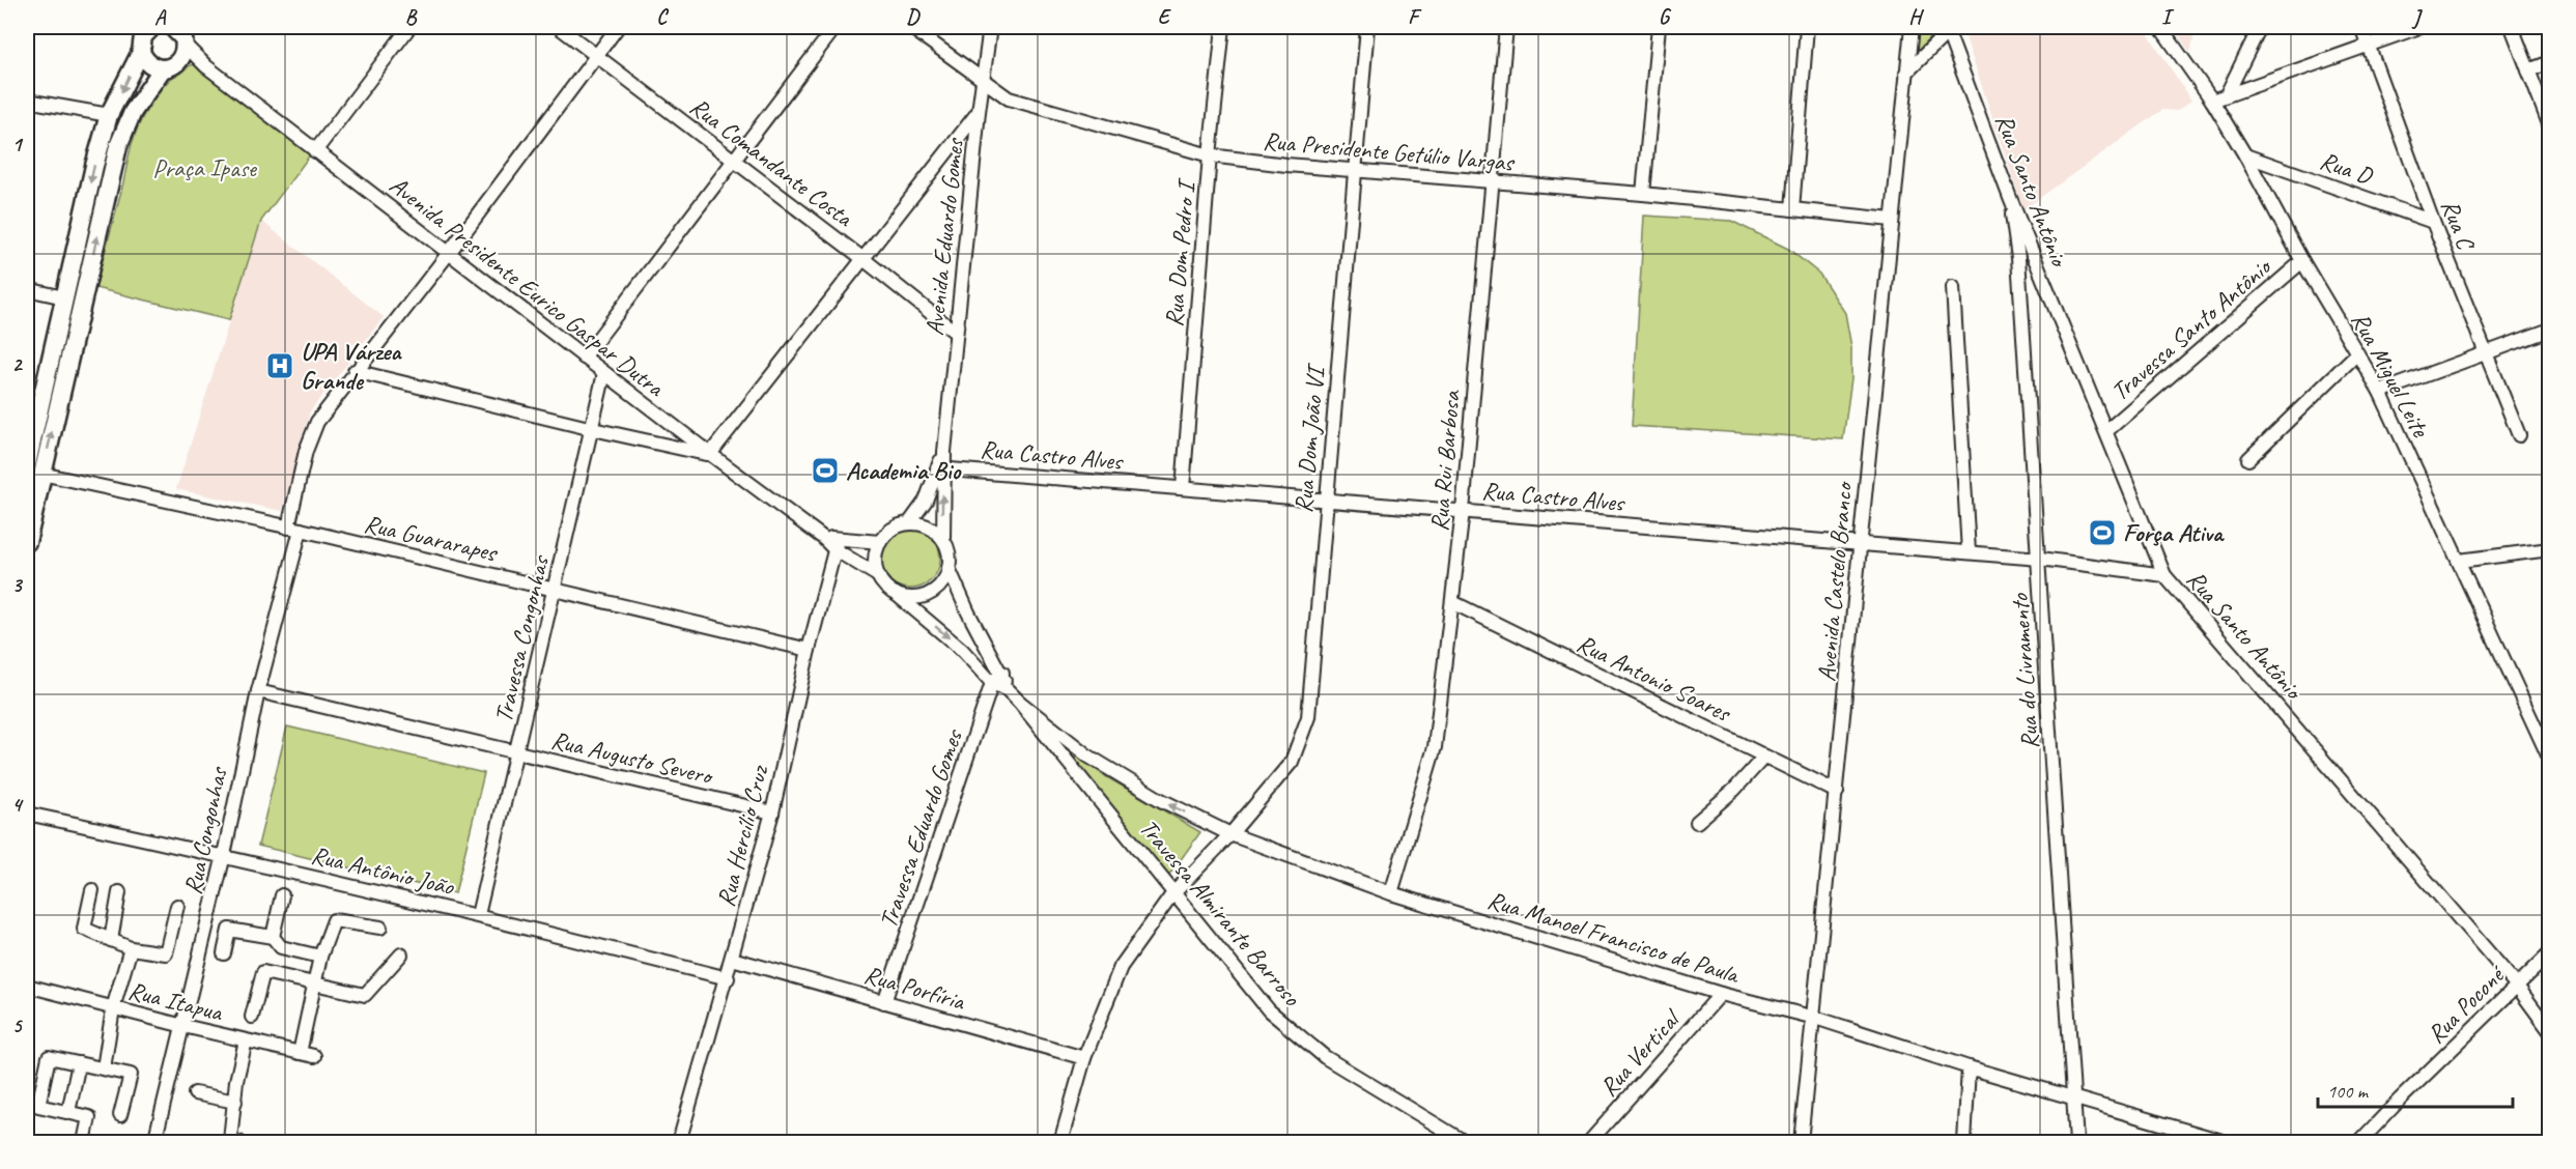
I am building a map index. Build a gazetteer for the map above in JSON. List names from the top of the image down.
{
  "streets": {
    "street": [
      "Rua Presidente Getúlio Vargas",
      "Rua Comandante Costa",
      "Rua D",
      "Rua Santo Antônio",
      "Rua C",
      "Avenida Eduardo Gomes",
      "Rua Dom Pedro I",
      "Avenida Presidente Eurico Gaspar Dutra",
      "Travessa Santo Antônio",
      "Rua Miguel Leite",
      "Rua Dom João VI",
      "Rua Castro Alves",
      "Rua Rui Barbosa",
      "Rua Guararapes",
      "Avenida Castelo Branco",
      "Travessa Congonhas",
      "Rua do Livramento",
      "Rua Antonio Soares",
      "Rua Augusto Severo",
      "Travessa Eduardo Gomes",
      "Rua Congonhas",
      "Rua Hercílio Cruz",
      "Rua Antônio João",
      "Travessa Almirante Barroso",
      "Rua Manoel Francisco de Paula",
      "Rua Porfíria",
      "Rua Itapua",
      "Rua Poconé",
      "Rua Vertical"
    ]
  },
  "crossings": [
    ["Rua Presidente Getúlio Vargas", "Avenida Eduardo Gomes"],
    ["Rua Presidente Getúlio Vargas", "Rua Dom Pedro I"],
    ["Rua Presidente Getúlio Vargas", "Rua Dom João VI"],
    ["Rua Presidente Getúlio Vargas", "Rua Rui Barbosa"],
    ["Rua Presidente Getúlio Vargas", "Avenida Castelo Branco"],
    ["Rua Comandante Costa", "Avenida Eduardo Gomes"],
    ["Rua Comandante Costa", "Rua Congonhas"],
    ["Rua D", "Rua C"],
    ["Rua D", "Rua Miguel Leite"],
    ["Rua Santo Antônio", "Travessa Santo Antônio"],
    ["Rua Santo Antônio", "Rua Castro Alves"],
    ["Rua Santo Antônio", "Rua do Livramento"],
    ["Rua Santo Antônio", "Rua Poconé"],
    ["Avenida Eduardo Gomes", "Avenida Presidente Eurico Gaspar Dutra"],
    ["Avenida Eduardo Gomes", "Rua Castro Alves"],
    ["Rua Dom Pedro I", "Rua Castro Alves"],
    ["Avenida Presidente Eurico Gaspar Dutra", "Travessa Congonhas"],
    ["Avenida Presidente Eurico Gaspar Dutra", "Rua Congonhas"],
    ["Avenida Presidente Eurico Gaspar Dutra", "Rua Hercílio Cruz"],
    ["Travessa Santo Antônio", "Rua Miguel Leite"],
    ["Rua Dom João VI", "Rua Castro Alves"],
    ["Rua Dom João VI", "Travessa Almirante Barroso"],
    ["Rua Dom João VI", "Rua Manoel Francisco de Paula"],
    ["Rua Dom João VI", "Rua Porfíria"],
    ["Rua Castro Alves", "Rua Rui Barbosa"],
    ["Rua Castro Alves", "Avenida Castelo Branco"],
    ["Rua Castro Alves", "Rua do Livramento"],
    ["Rua Rui Barbosa", "Rua Antonio Soares"],
    ["Rua Rui Barbosa", "Rua Manoel Francisco de Paula"],
    ["Rua Guararapes", "Travessa Congonhas"],
    ["Rua Guararapes", "Rua Congonhas"],
    ["Rua Guararapes", "Rua Hercílio Cruz"],
    ["Avenida Castelo Branco", "Rua Antonio Soares"],
    ["Avenida Castelo Branco", "Rua Manoel Francisco de Paula"],
    ["Travessa Congonhas", "Rua Augusto Severo"],
    ["Travessa Congonhas", "Rua Antônio João"],
    ["Rua do Livramento", "Rua Manoel Francisco de Paula"],
    ["Rua Augusto Severo", "Rua Congonhas"],
    ["Rua Augusto Severo", "Rua Hercílio Cruz"],
    ["Travessa Eduardo Gomes", "Travessa Almirante Barroso"],
    ["Travessa Eduardo Gomes", "Rua Porfíria"],
    ["Rua Congonhas", "Rua Antônio João"],
    ["Rua Congonhas", "Rua Itapua"],
    ["Rua Hercílio Cruz", "Rua Antônio João"],
    ["Rua Hercílio Cruz", "Rua Porfíria"],
    ["Travessa Almirante Barroso", "Rua Manoel Francisco de Paula"],
    ["Rua Manoel Francisco de Paula", "Rua Vertical"]
  ],
  "parks": ["Praça Ipase"],
  "places": {
    "hospital": ["UPA Várzea Grande"],
    "sports": ["Academia Bio", "Força Ativa"]
  },
  "scale_bar": "100 m",
  "grid": {
    "columns": [
      "A",
      "B",
      "C",
      "D",
      "E",
      "F",
      "G",
      "H",
      "I",
      "J"
    ],
    "rows": [
      "1",
      "2",
      "3",
      "4",
      "5"
    ]
  }
}
